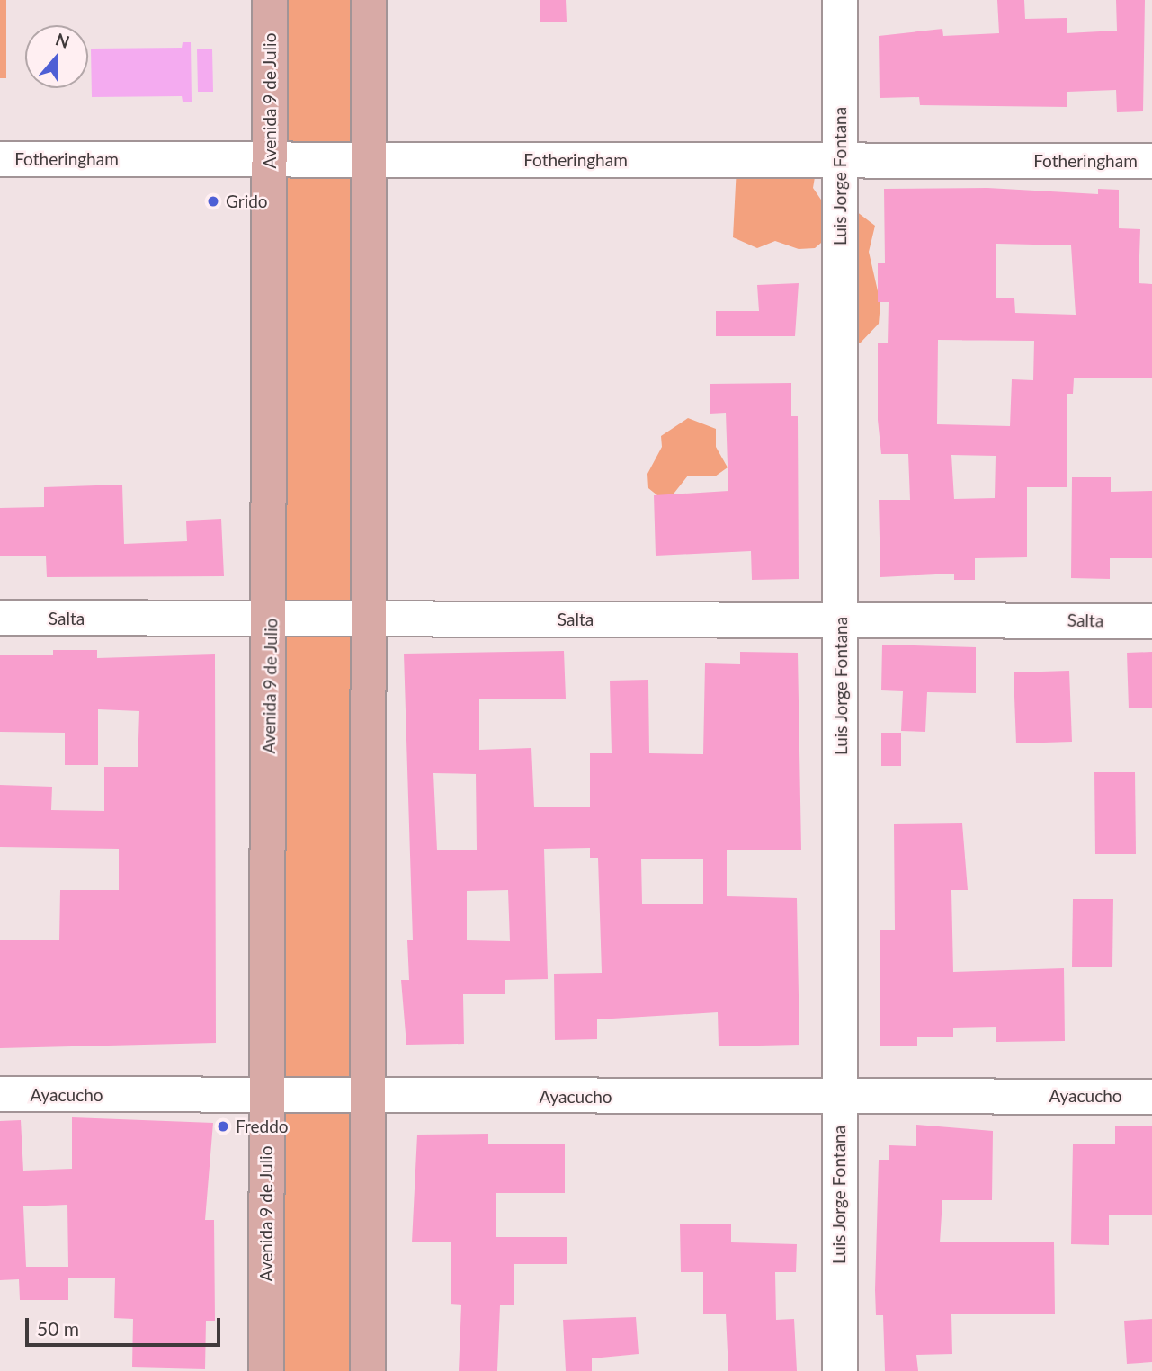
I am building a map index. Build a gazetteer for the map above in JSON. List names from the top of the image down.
{
  "streets": {
    "main road": ["Avenida 9 de Julio"],
    "street": [
      "Fotheringham",
      "Luis Jorge Fontana",
      "Salta",
      "Ayacucho"
    ]
  },
  "crossings": [
    ["Avenida 9 de Julio", "Fotheringham"],
    ["Avenida 9 de Julio", "Salta"],
    ["Avenida 9 de Julio", "Ayacucho"],
    ["Fotheringham", "Luis Jorge Fontana"],
    ["Luis Jorge Fontana", "Salta"],
    ["Luis Jorge Fontana", "Ayacucho"]
  ],
  "places": ["Grido", "Freddo"],
  "scale_bar": "50 m",
  "north": "top"
}
